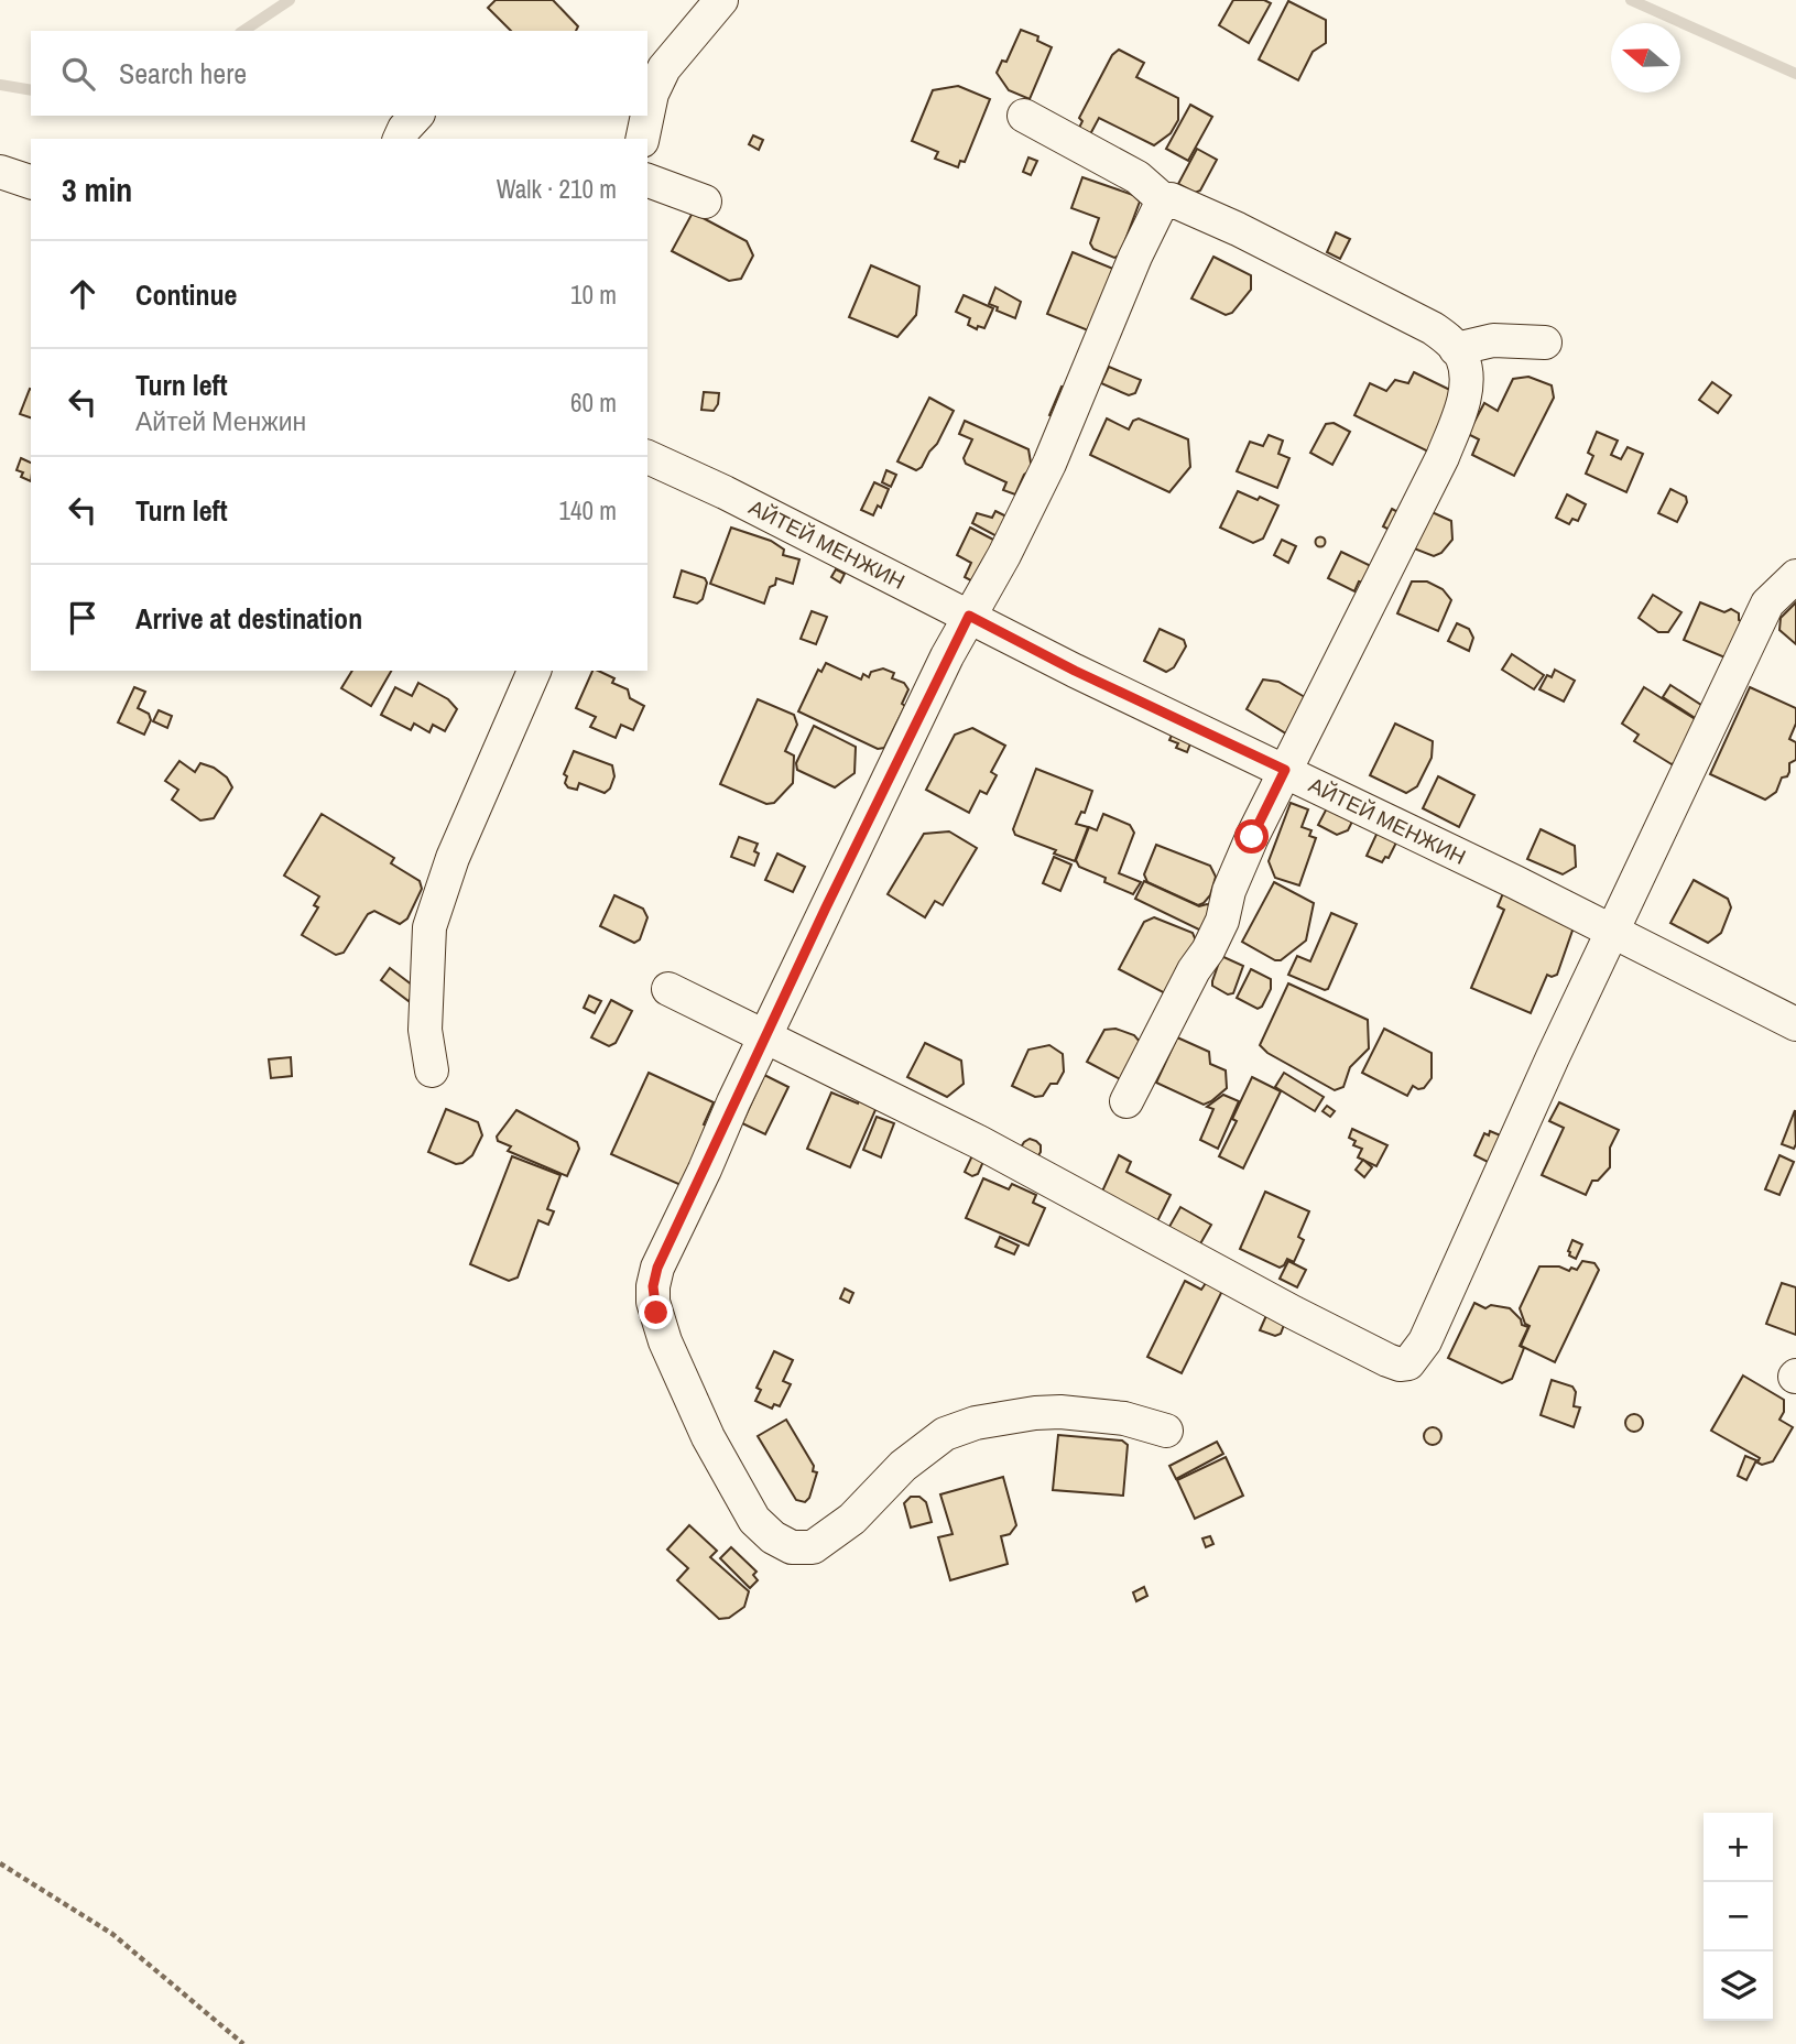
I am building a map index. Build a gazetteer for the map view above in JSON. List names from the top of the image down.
{
  "streets": {
    "street": ["АЙТЕЙ МЕНЖИН"]
  },
  "north": "left",
  "page": {
    "search": "Search here",
    "heading": ["3 min", "Walk · 210 m"],
    "list": [
      ["Continue", "10 m"],
      ["Turn left", "Айтей Менжин", "60 m"],
      ["Turn left", "140 m"],
      "Arrive at destination"
    ],
    "map_buttons": ["+", "−"]
  }
}
